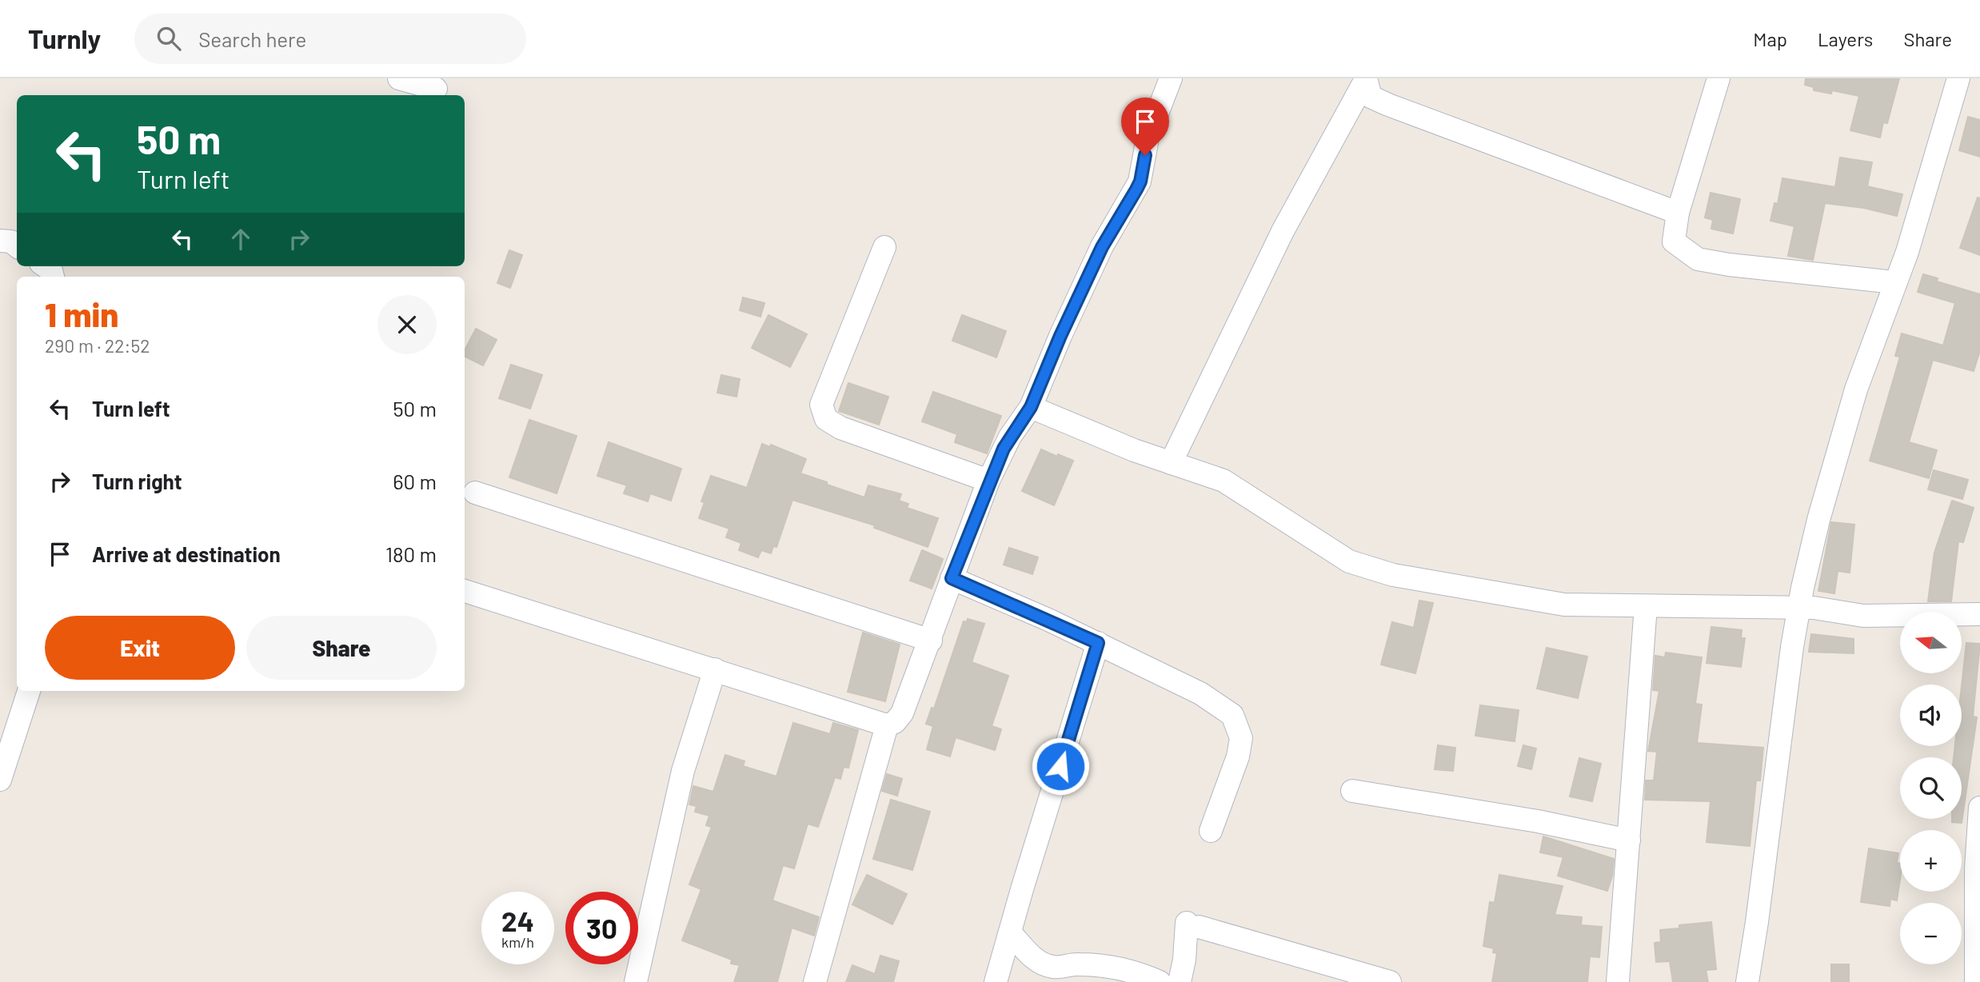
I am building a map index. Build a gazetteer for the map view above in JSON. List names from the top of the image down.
{
  "north": "left",
  "page": {
    "header": "Turnly",
    "search": "Search here",
    "nav": ["Map", "Layers", "Share"],
    "turn": ["50 m", "Turn left"],
    "heading": ["1 min", "290 m · 22:52"],
    "list": [
      {
        "name": "Turn left",
        "value": "50 m"
      },
      {
        "name": "Turn right",
        "value": "60 m"
      },
      {
        "name": "Arrive at destination",
        "value": "180 m"
      }
    ],
    "buttons": ["Exit", "Share"],
    "map_buttons": ["+", "−"],
    "speed": "24 km/h",
    "limit": "30"
  }
}
